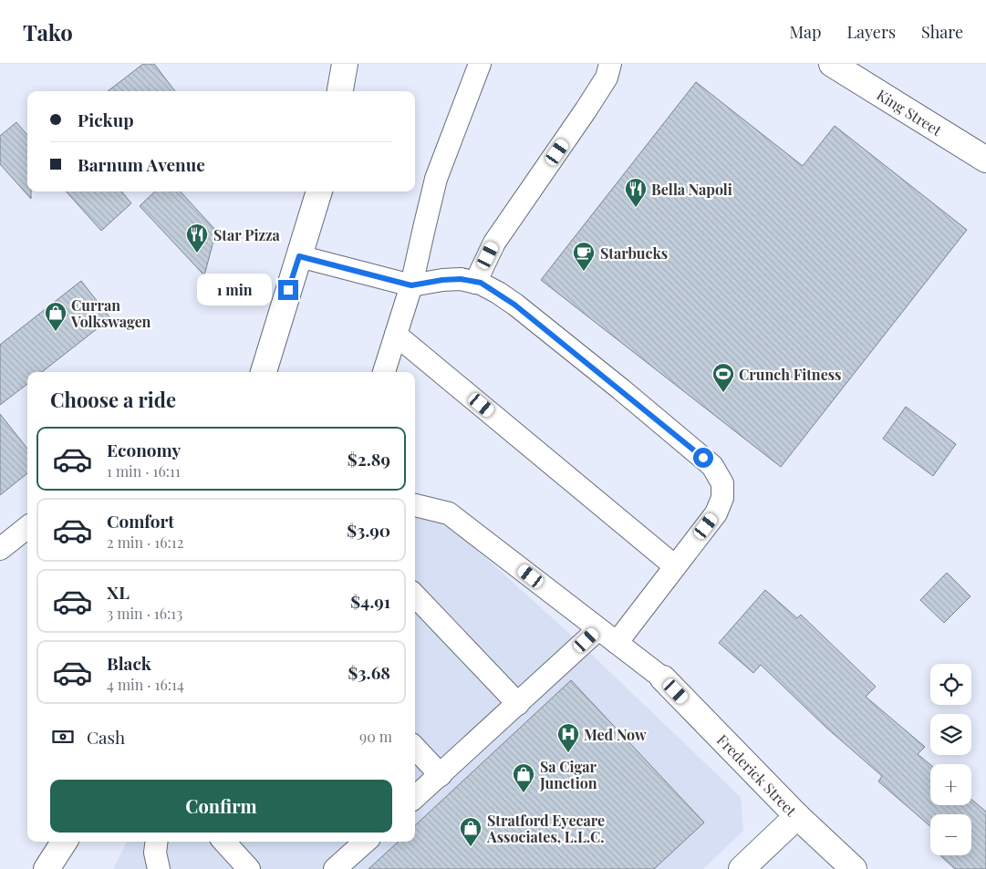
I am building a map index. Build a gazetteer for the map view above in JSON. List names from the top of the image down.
{
  "streets": {
    "street": ["King Street", "Frederick Street"]
  },
  "places": {
    "restaurant": ["Bella Napoli", "Star Pizza"],
    "cafe": ["Starbucks"],
    "shop": ["Curran Volkswagen", "Sa Cigar Junction", "Stratford Eyecare Associates, L.L.C."],
    "sports": ["Crunch Fitness"],
    "hospital": ["Med Now"]
  },
  "page": {
    "header": "Tako",
    "nav": ["Map", "Layers", "Share"],
    "banner": ["Pickup", "Barnum Avenue"],
    "bubble": "1 min",
    "heading": "Choose a ride",
    "list": [
      {
        "name": "Economy",
        "note": "1 min · 16:11",
        "value": "$2.89"
      },
      {
        "name": "Comfort",
        "note": "2 min · 16:12",
        "value": "$3.90"
      },
      {
        "name": "XL",
        "note": "3 min · 16:13",
        "value": "$4.91"
      },
      {
        "name": "Black",
        "note": "4 min · 16:14",
        "value": "$3.68"
      }
    ],
    "map_buttons": ["+", "−"],
    "pay": ["Cash", "90 m"],
    "buttons": "Confirm"
  }
}
